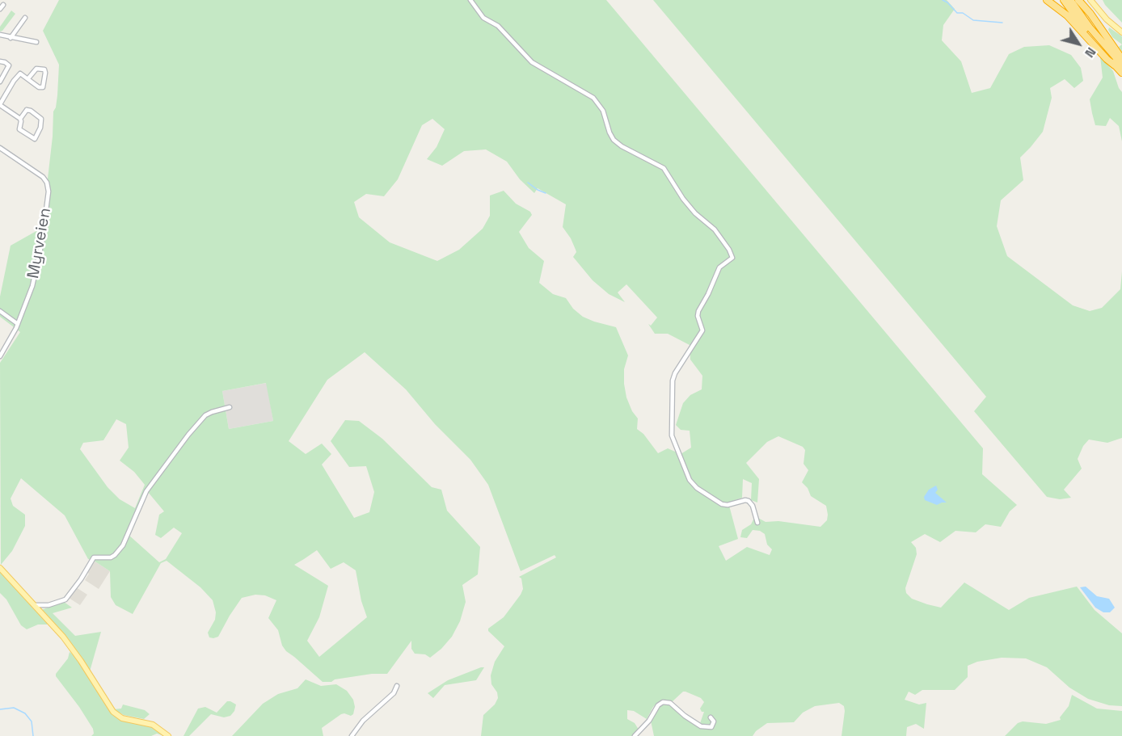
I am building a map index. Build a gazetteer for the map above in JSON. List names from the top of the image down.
{
  "streets": {
    "street": ["Myrveien"]
  },
  "north": "bottom right"
}
